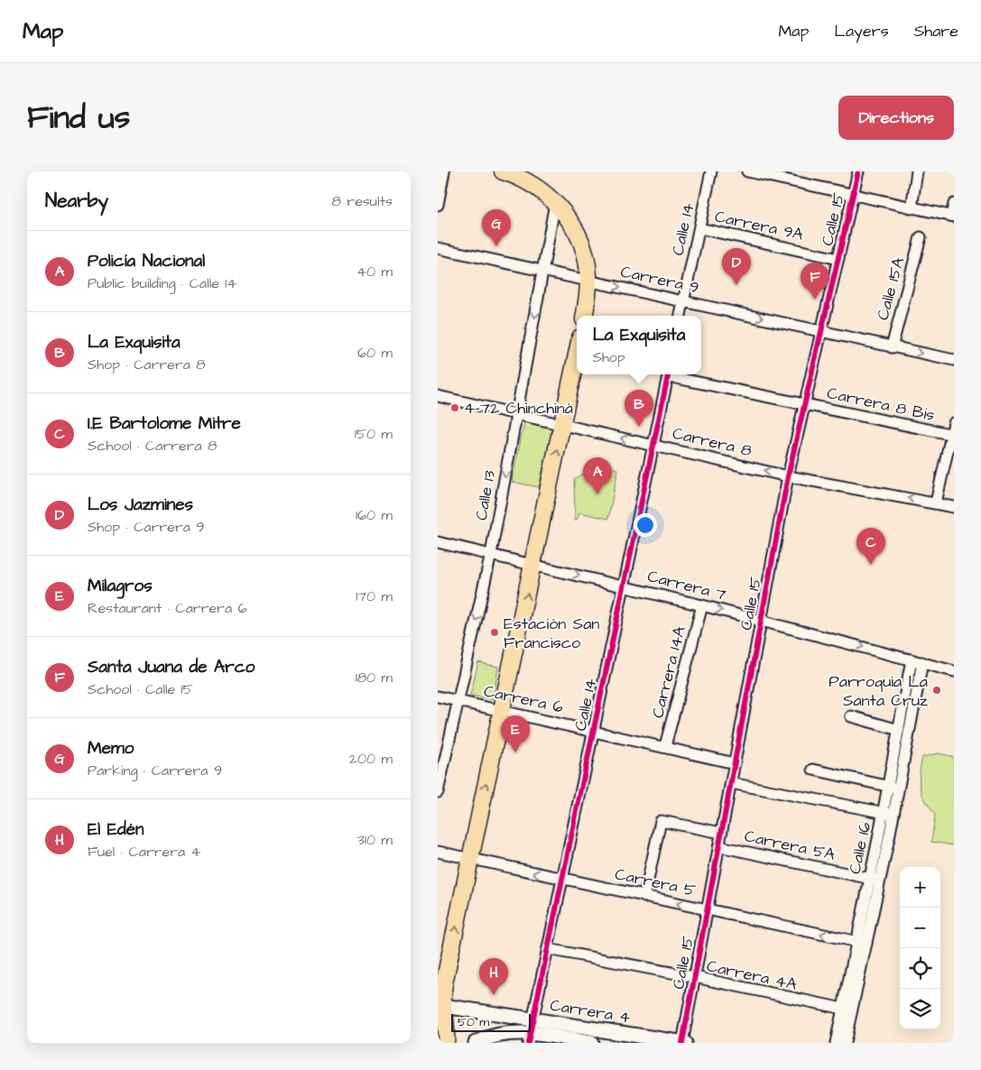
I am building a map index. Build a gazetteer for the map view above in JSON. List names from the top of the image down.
{
  "streets": {
    "main road": ["Carrera 4"],
    "street": [
      "Calle 15",
      "Carrera 9A",
      "Calle 14",
      "Carrera 9",
      "Calle 15A",
      "Carrera 8 Bis",
      "Carrera 8",
      "Calle 13",
      "Carrera 7",
      "Carrera 14A",
      "Carrera 6",
      "Carrera 5A",
      "Calle 16",
      "Carrera 5",
      "Carrera 4A"
    ]
  },
  "crossings": [
    ["Calle 15", "Carrera 9A"],
    ["Calle 15", "Carrera 9"],
    ["Calle 15", "Carrera 8 Bis"],
    ["Calle 15", "Carrera 8"],
    ["Calle 15", "Carrera 7"],
    ["Calle 15", "Carrera 6"],
    ["Calle 15", "Carrera 5A"],
    ["Calle 15", "Carrera 5"],
    ["Calle 15", "Carrera 4A"],
    ["Calle 15", "Carrera 4"],
    ["Carrera 9A", "Calle 14"],
    ["Calle 14", "Carrera 9"],
    ["Calle 14", "Carrera 8"],
    ["Calle 14", "Carrera 7"],
    ["Calle 14", "Carrera 6"],
    ["Calle 14", "Carrera 5"],
    ["Calle 14", "Carrera 4A"],
    ["Calle 14", "Carrera 4"],
    ["Carrera 9", "Calle 15A"],
    ["Carrera 9", "Calle 13"],
    ["Carrera 8", "Calle 13"],
    ["Calle 13", "Carrera 7"],
    ["Calle 13", "Carrera 6"],
    ["Carrera 7", "Carrera 14A"],
    ["Carrera 7", "Calle 16"],
    ["Carrera 14A", "Carrera 6"],
    ["Carrera 5A", "Calle 16"],
    ["Carrera 5A", "Carrera 5"],
    ["Calle 16", "Carrera 5"],
    ["Calle 16", "Carrera 4A"]
  ],
  "one_way": [
    "Carrera 9",
    "Carrera 8",
    "Calle 13",
    "Carrera 7",
    "Carrera 5"
  ],
  "places": ["4-72 Chinchiná", "Estación San Francisco", "Parroquia La Santa Cruz"],
  "scale_bar": "50 m",
  "page": {
    "header": "Map",
    "nav": ["Map", "Layers", "Share"],
    "title": "Find us",
    "buttons": "Directions",
    "heading": ["Nearby", "8 results"],
    "pins": [
      "G",
      "D",
      "F",
      "B",
      "A",
      "C",
      "E",
      "H"
    ],
    "list": [
      {
        "mark": "A",
        "name": "Policía Nacional",
        "note": "Public building · Calle 14",
        "value": "40 m"
      },
      {
        "mark": "B",
        "name": "La Exquisita",
        "note": "Shop · Carrera 8",
        "value": "60 m"
      },
      {
        "mark": "C",
        "name": "I.E Bartolome Mitre",
        "note": "School · Carrera 8",
        "value": "150 m"
      },
      {
        "mark": "D",
        "name": "Los Jazmines",
        "note": "Shop · Carrera 9",
        "value": "160 m"
      },
      {
        "mark": "E",
        "name": "Milagros",
        "note": "Restaurant · Carrera 6",
        "value": "170 m"
      },
      {
        "mark": "F",
        "name": "Santa Juana de Arco",
        "note": "School · Calle 15",
        "value": "180 m"
      },
      {
        "mark": "G",
        "name": "Memo",
        "note": "Parking · Carrera 9",
        "value": "200 m"
      },
      {
        "mark": "H",
        "name": "El Edén",
        "note": "Fuel · Carrera 4",
        "value": "310 m"
      }
    ],
    "popup": ["La Exquisita", "Shop"],
    "map_buttons": ["+", "−"],
    "scale": "50 m"
  }
}
